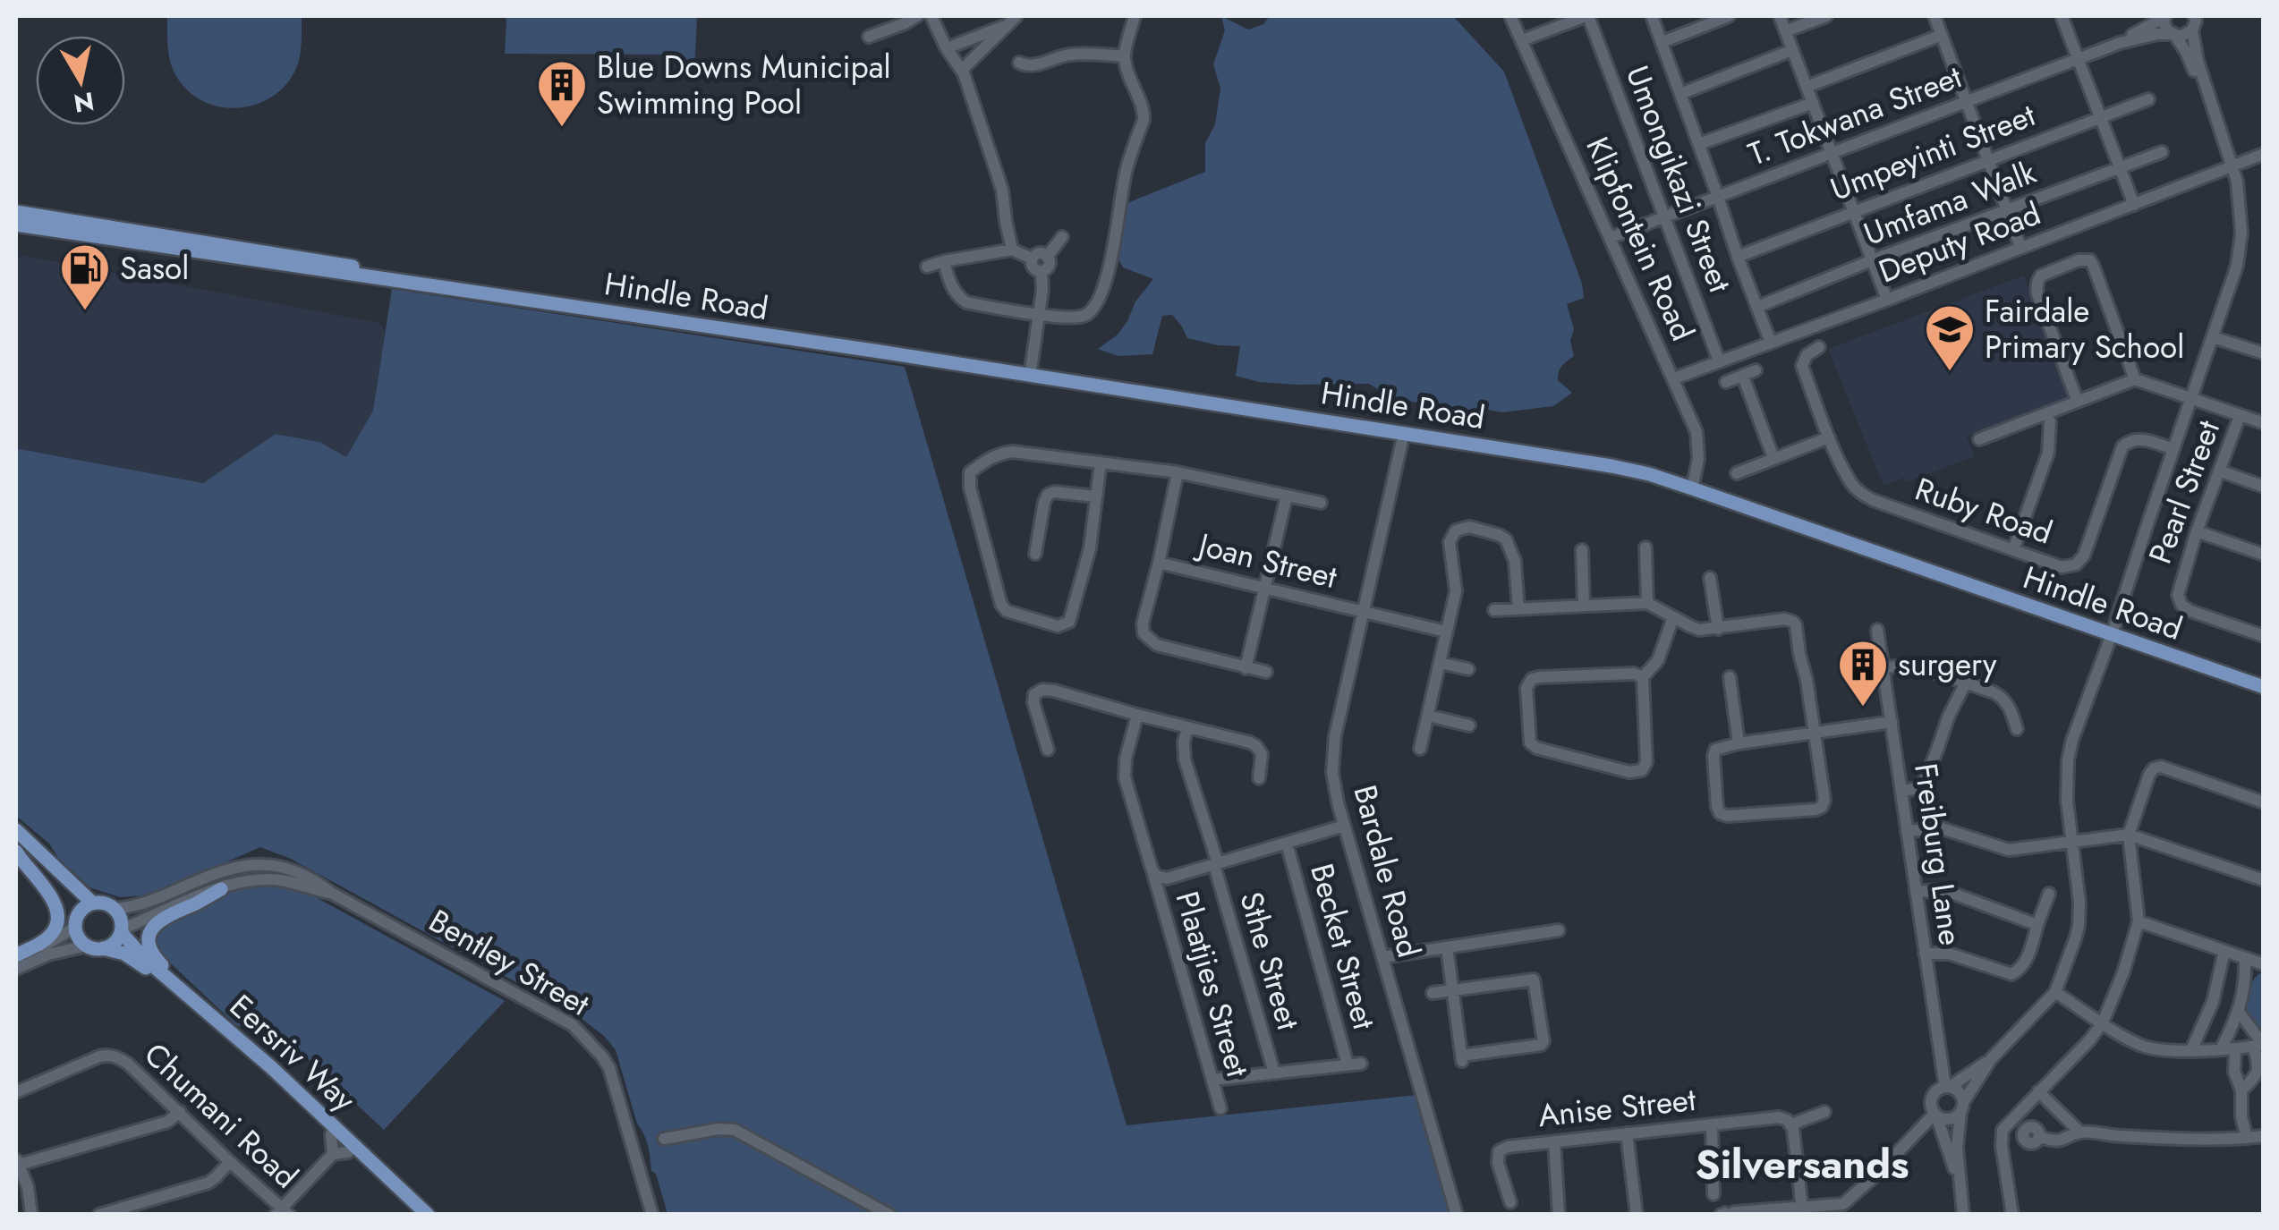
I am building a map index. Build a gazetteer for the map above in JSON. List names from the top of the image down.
{
  "streets": {
    "main road": ["Hindle Road", "Eersriv Way"],
    "street": [
      "T. Tokwana Street",
      "Umpeyinti Street",
      "Umongikazi Street",
      "Umfama Walk",
      "Klipfontein Road",
      "Deputy Road",
      "Pearl Street",
      "Ruby Road",
      "Joan Street",
      "Freiburg Lane",
      "Bardale Road",
      "Becket Street",
      "Sthe Street",
      "Bentley Street",
      "Plaatjies Street",
      "Anise Street",
      "Chumani Road"
    ]
  },
  "crossings": [
    ["T. Tokwana Street", "Umongikazi Street"],
    ["T. Tokwana Street", "Klipfontein Road"],
    ["Umongikazi Street", "Deputy Road"],
    ["Klipfontein Road", "Deputy Road"],
    ["Klipfontein Road", "Hindle Road"],
    ["Hindle Road", "Bardale Road"],
    ["Joan Street", "Bardale Road"],
    ["Becket Street", "Sthe Street"],
    ["Bentley Street", "Eersriv Way"]
  ],
  "districts": ["Silversands"],
  "places": {
    "building": ["Blue Downs Municipal Swimming Pool", "surgery"],
    "fuel station": ["Sasol"],
    "school or university": ["Fairdale Primary School"]
  },
  "north": "bottom"
}
